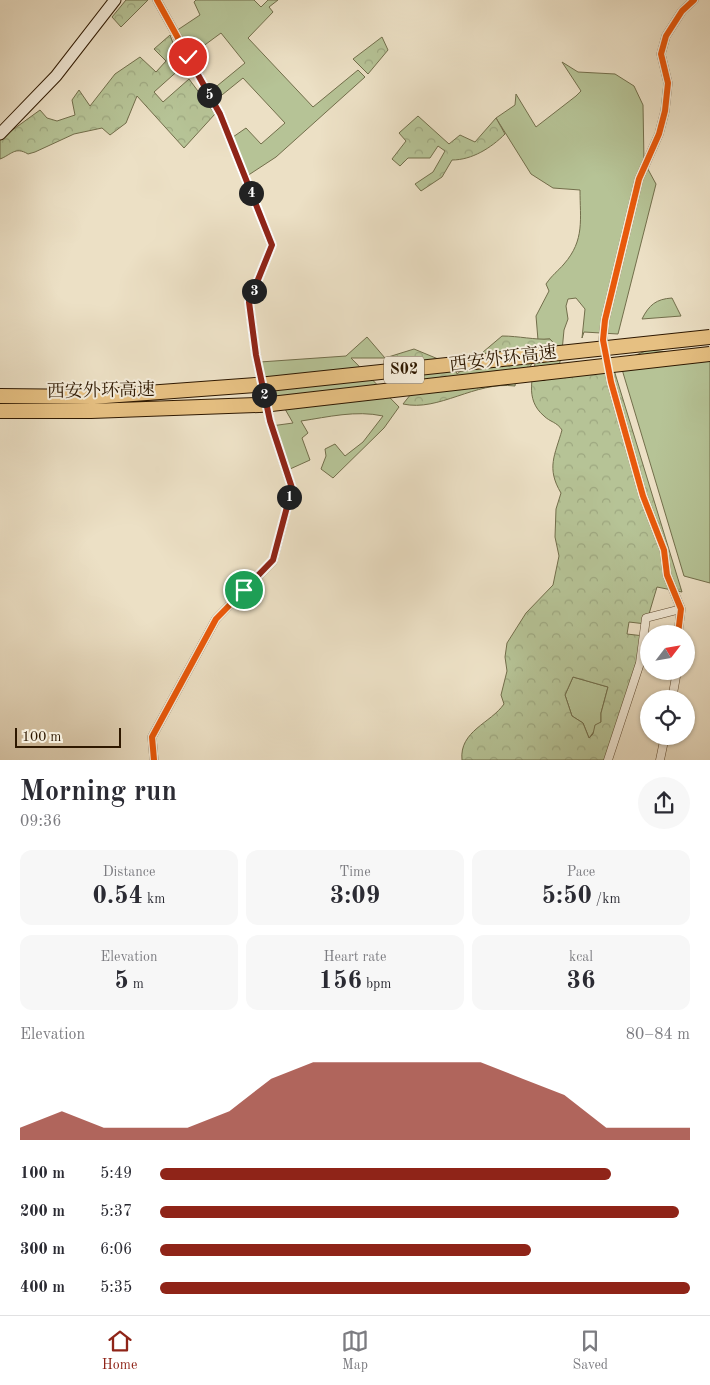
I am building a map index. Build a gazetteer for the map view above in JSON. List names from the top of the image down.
{
  "streets": {
    "highway": ["西安外环高速", "S02"]
  },
  "scale_bar": "100 m",
  "north": "top right",
  "page": {
    "pins": [
      "5",
      "4",
      "3",
      "2",
      "1"
    ],
    "scale": "100 m",
    "heading": ["Morning run", "09:36"],
    "stats": [
      ["Distance", "0.54 km"],
      ["Time", "3:09"],
      ["Pace", "5:50 /km"],
      ["Elevation", "5 m"],
      ["Heart rate", "156 bpm"],
      ["kcal", "36"]
    ],
    "chart": ["Elevation", "80–84 m"],
    "list": [
      {
        "name": "100 m",
        "note": "5:49"
      },
      {
        "name": "200 m",
        "note": "5:37"
      },
      {
        "name": "300 m",
        "note": "6:06"
      },
      {
        "name": "400 m",
        "note": "5:35"
      }
    ],
    "tabs": ["Home", "Map", "Saved"]
  }
}
